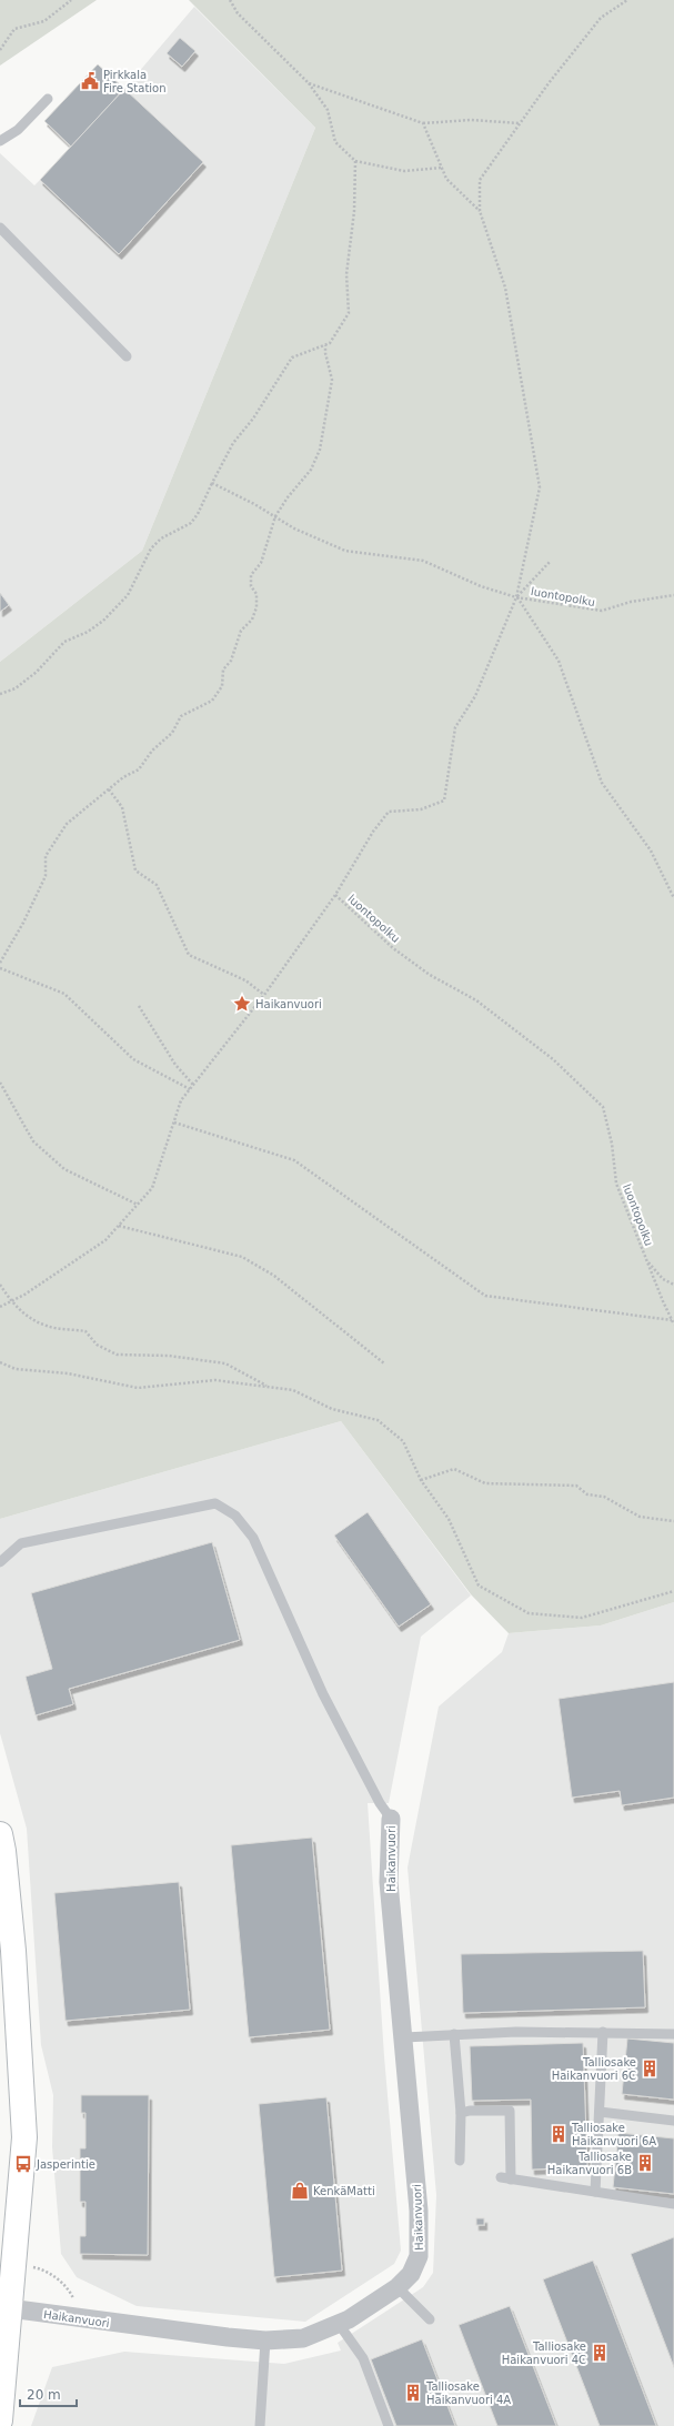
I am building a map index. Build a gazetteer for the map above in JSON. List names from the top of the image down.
{
  "streets": {
    "street": ["Haikanvuori"],
    "path": ["luontopolku"]
  },
  "places": {
    "public building": ["Pirkkala Fire Station"],
    "place": ["Haikanvuori"],
    "building": [
      "Talliosake Haikanvuori 6C",
      "Talliosake Haikanvuori 6A",
      "Talliosake Haikanvuori 6B",
      "Talliosake Haikanvuori 4C",
      "Talliosake Haikanvuori 4A"
    ],
    "bus stop": ["Jasperintie"],
    "shop": ["KenkäMatti"]
  },
  "scale_bar": "20 m"
}
